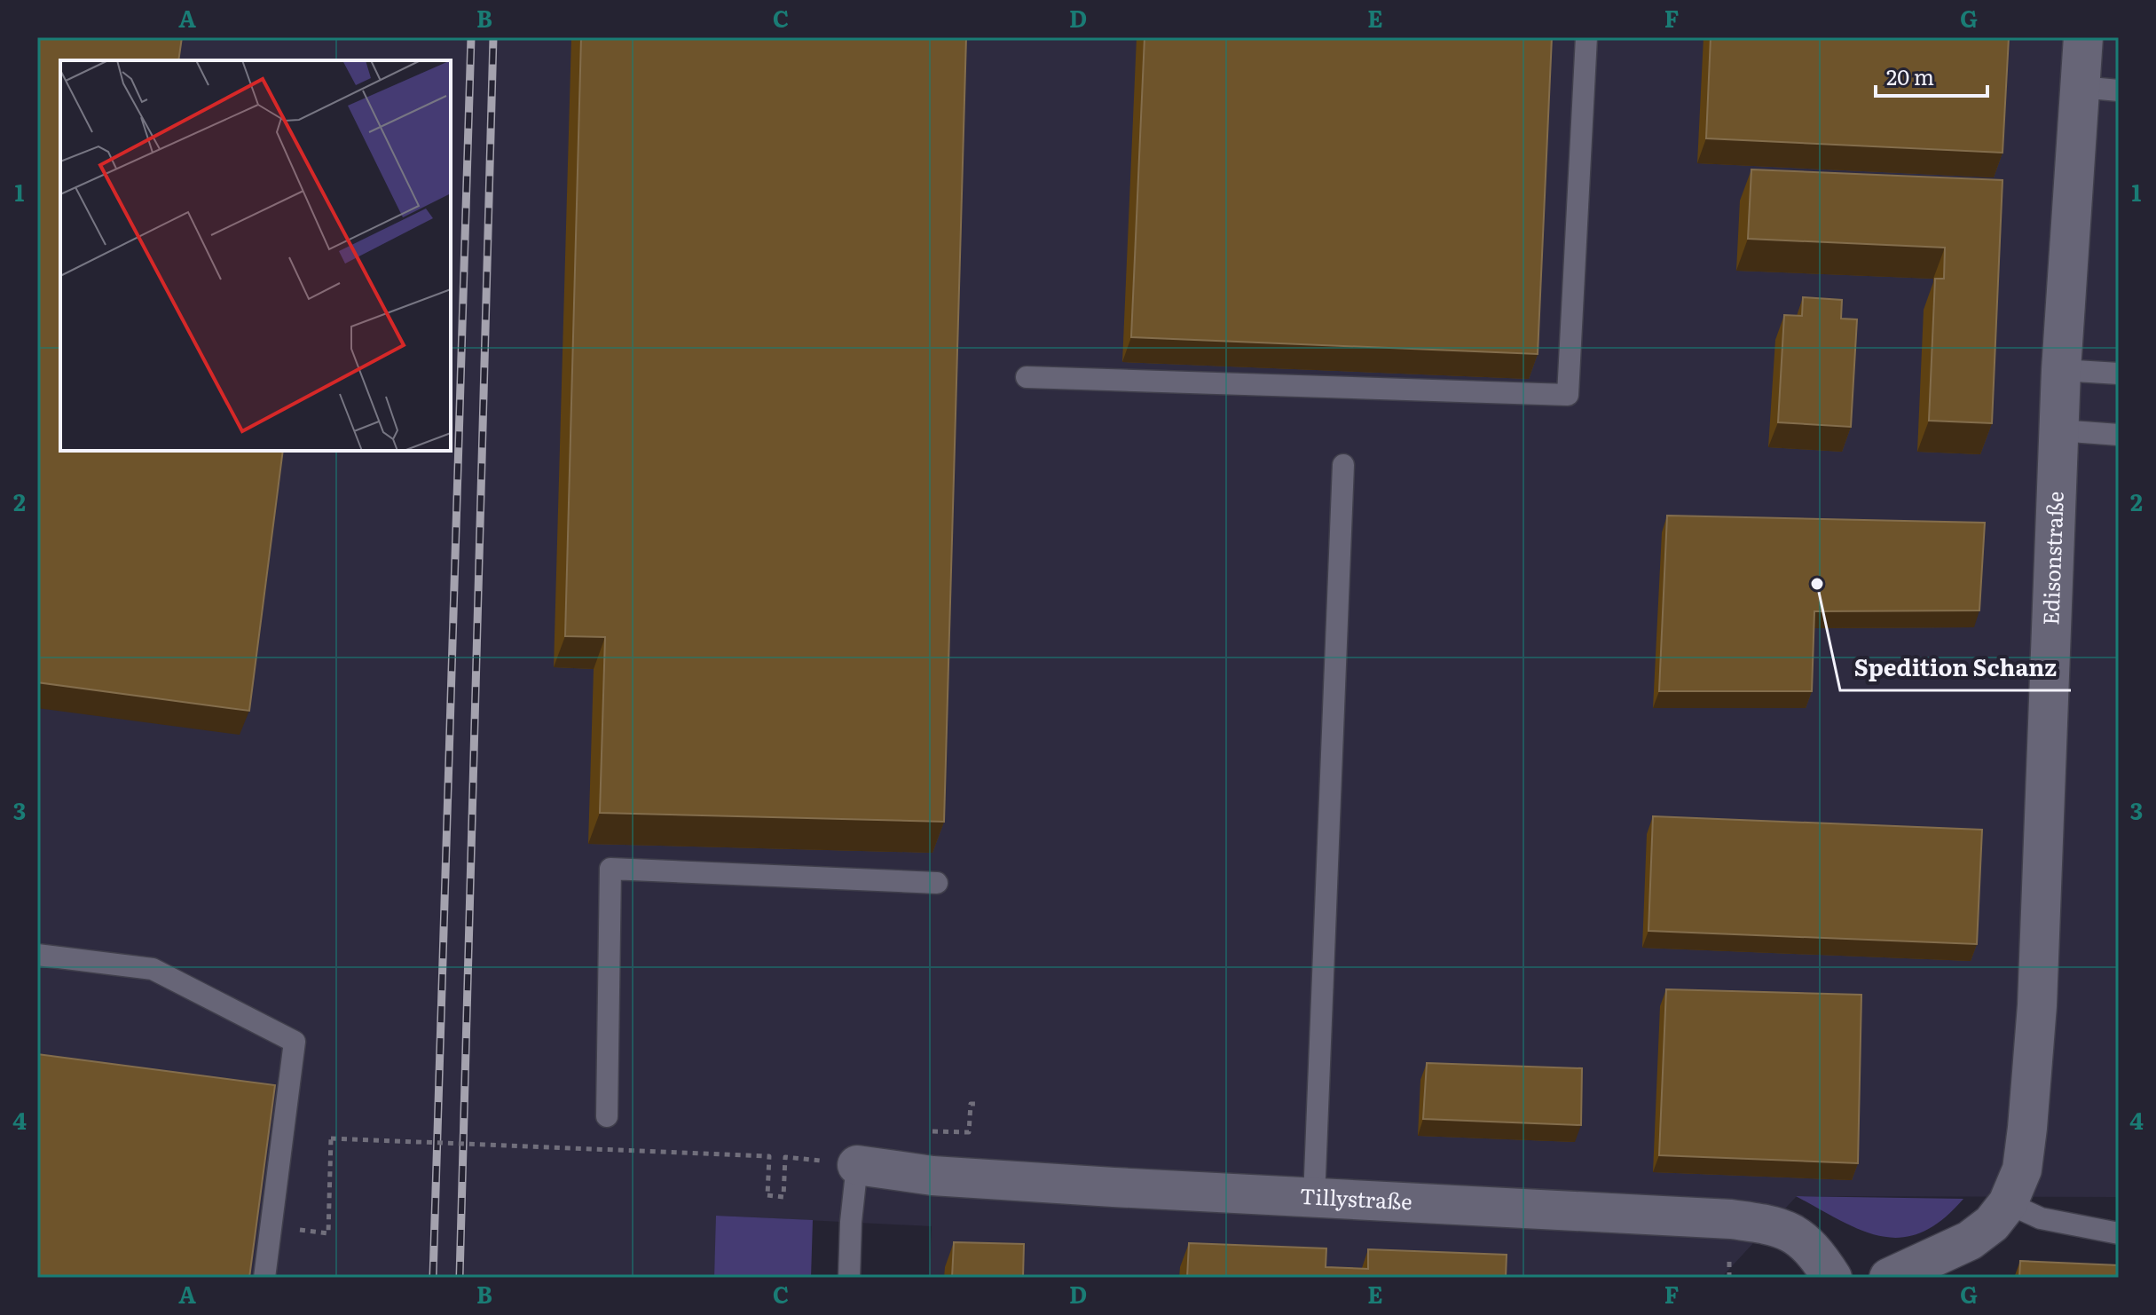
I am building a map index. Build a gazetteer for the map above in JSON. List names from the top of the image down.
{
  "streets": {
    "street": ["Edisonstraße", "Tillystraße"]
  },
  "places": ["Spedition Schanz"],
  "scale_bar": "20 m",
  "grid": {
    "columns": [
      "A",
      "B",
      "C",
      "D",
      "E",
      "F",
      "G"
    ],
    "rows": [
      "1",
      "2",
      "3",
      "4"
    ]
  }
}
